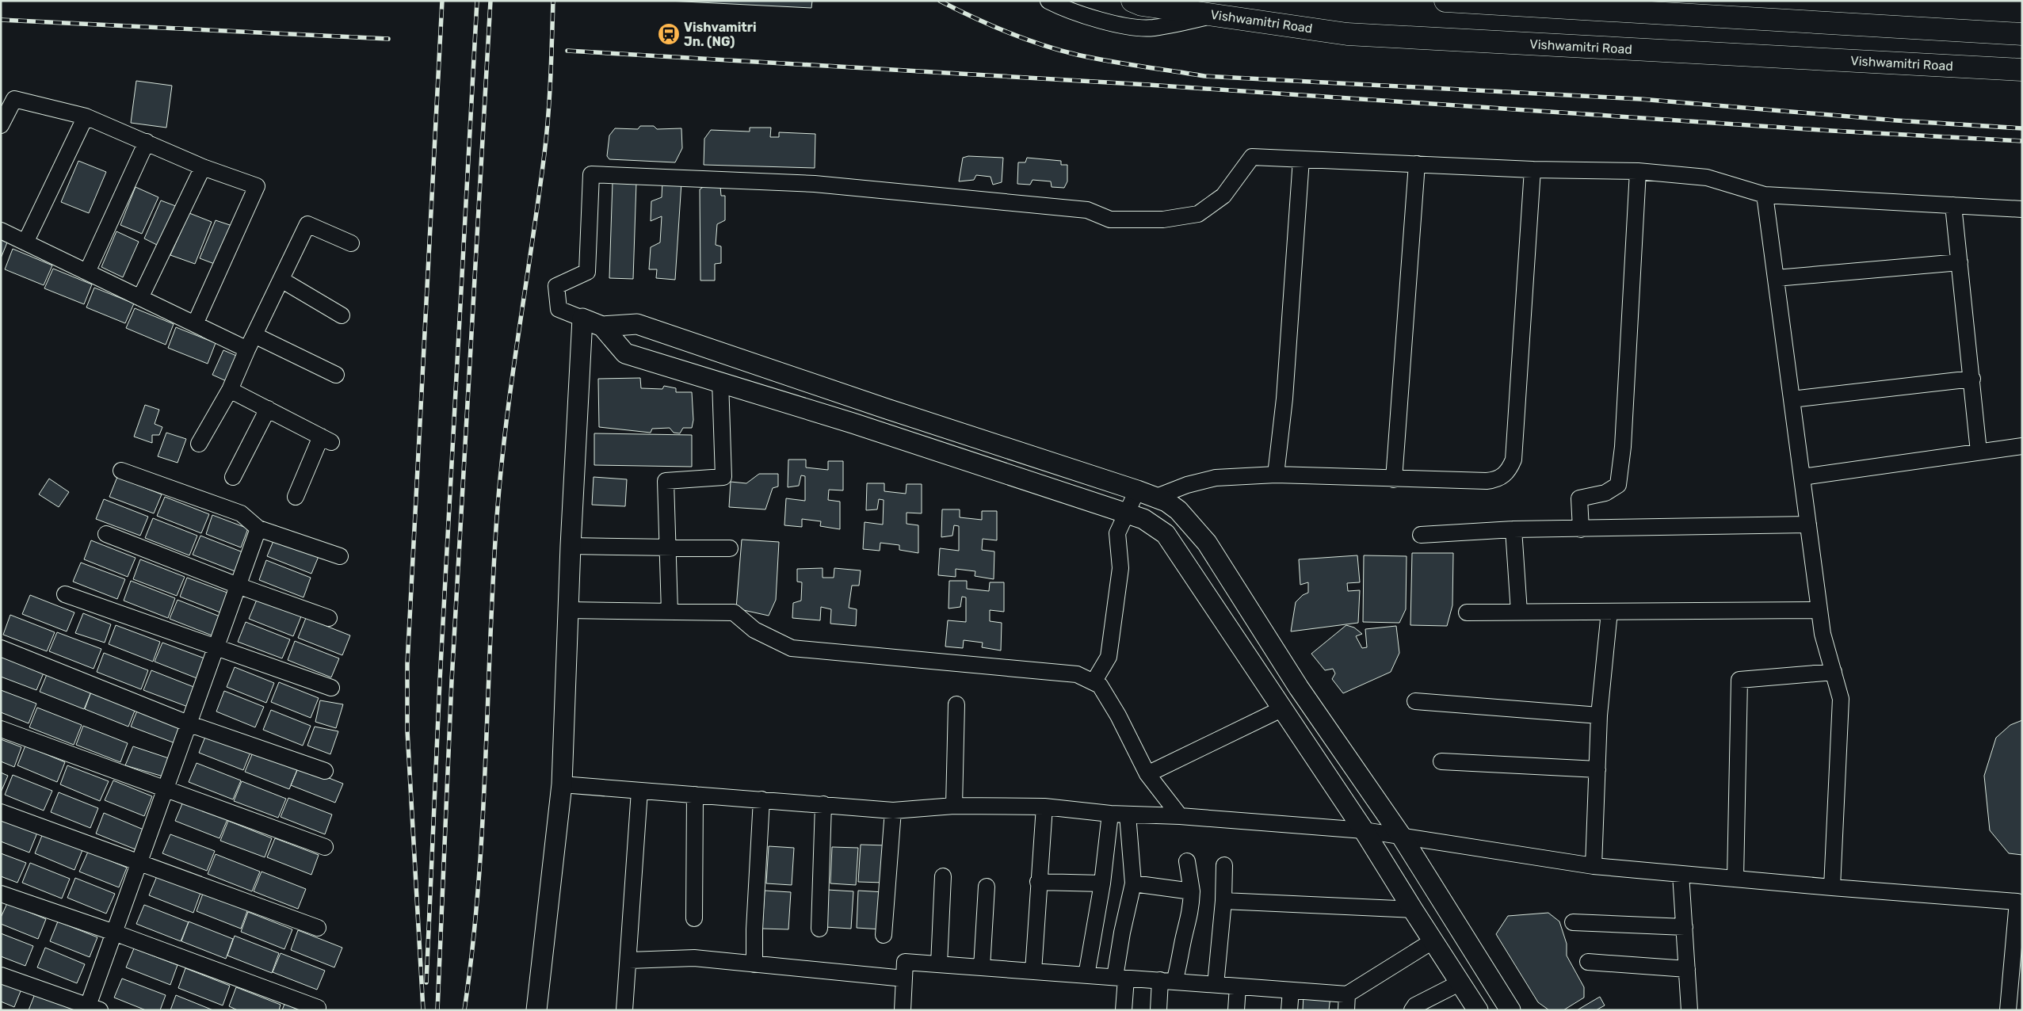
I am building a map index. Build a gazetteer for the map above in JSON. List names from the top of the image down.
{
  "streets": {
    "main road": ["Vishwamitri Road"]
  },
  "places": {
    "station": ["Vishvamitri Jn. (NG)"]
  }
}
